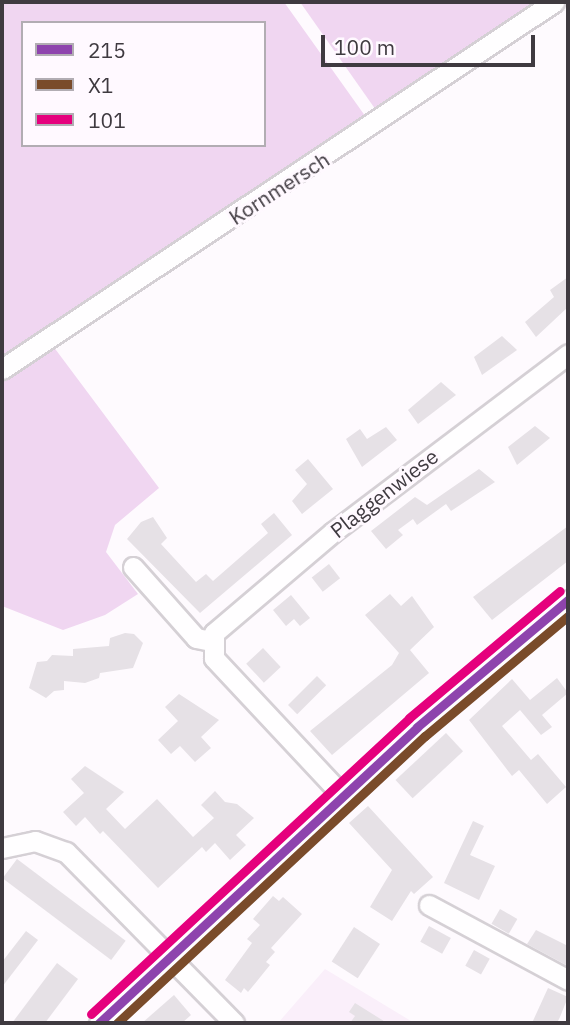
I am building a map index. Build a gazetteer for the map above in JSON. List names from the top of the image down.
{
  "streets": {
    "street": ["Kornmersch", "Plaggenwiese"]
  },
  "lines": ["transit line 101", "transit line 215", "transit line X1"],
  "legend": ["215", "X1", "101"],
  "scale_bar": "100 m"
}
